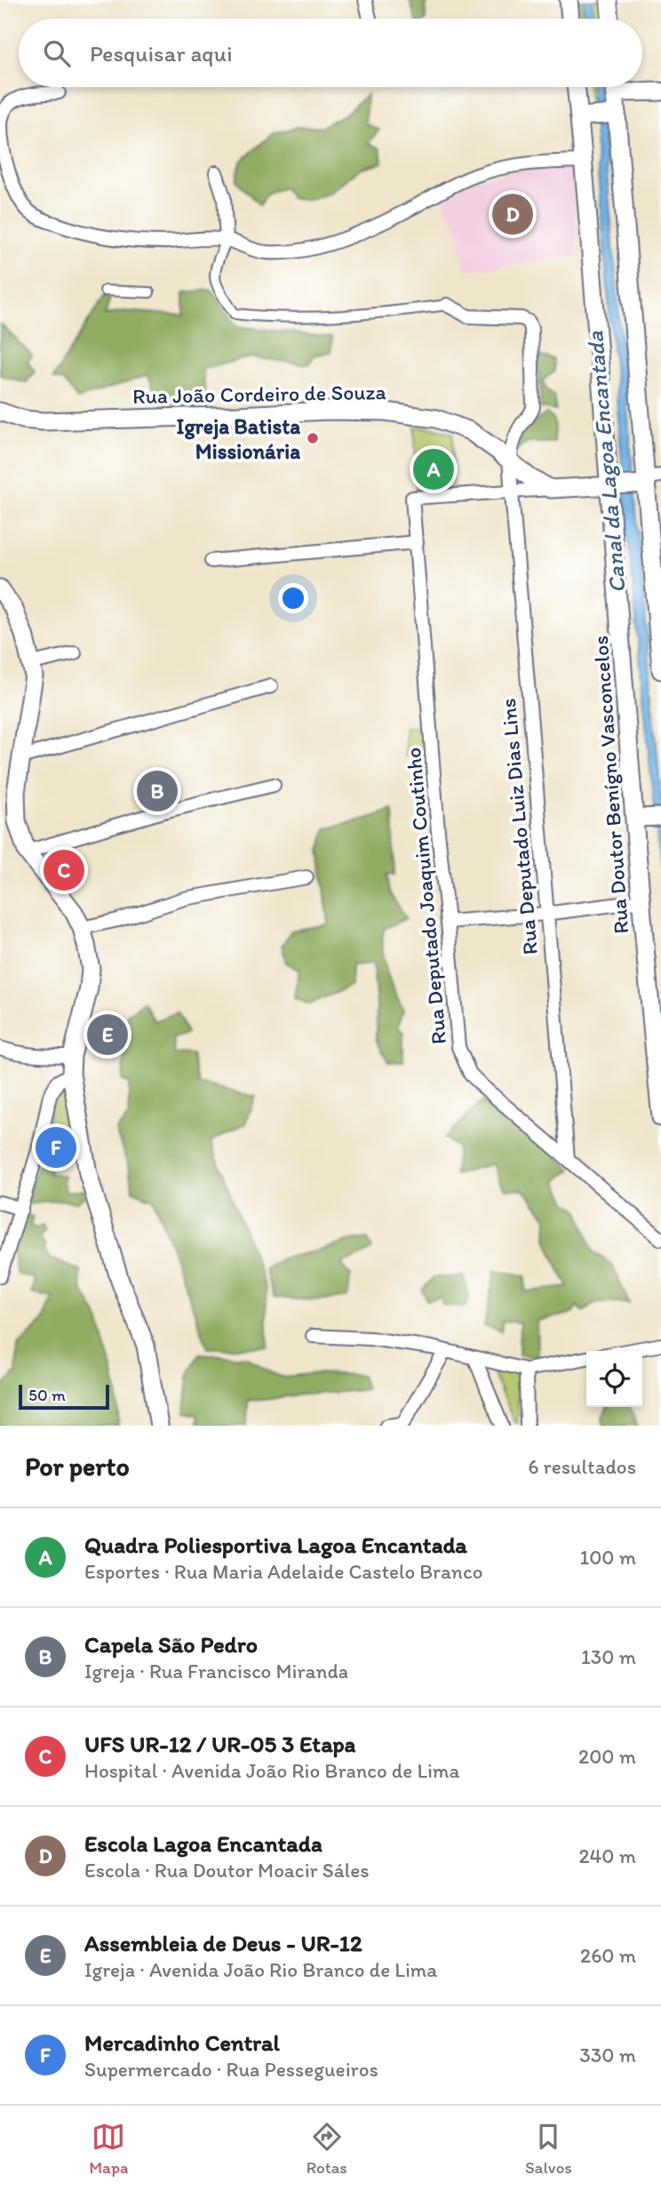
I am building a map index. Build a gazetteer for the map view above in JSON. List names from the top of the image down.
{
  "streets": {
    "main road": ["Rua João Cordeiro de Souza", "Rua Doutor Benígno Vasconcelos"],
    "street": ["Rua Deputado Luiz Dias Lins", "Rua Deputado Joaquim Coutinho"]
  },
  "crossings": [
    ["Rua Deputado Luiz Dias Lins", "Rua Deputado Joaquim Coutinho"]
  ],
  "water": ["Canal da Lagoa Encantada"],
  "places": ["Igreja Batista Missionária"],
  "scale_bar": "50 m",
  "page": {
    "search": "Pesquisar aqui",
    "pins": [
      "D",
      "A",
      "B",
      "C",
      "E",
      "F"
    ],
    "scale": "50 m",
    "heading": ["Por perto", "6 resultados"],
    "list": [
      {
        "mark": "A",
        "name": "Quadra Poliesportiva Lagoa Encantada",
        "note": "Esportes · Rua Maria Adelaide Castelo Branco",
        "value": "100 m"
      },
      {
        "mark": "B",
        "name": "Capela São Pedro",
        "note": "Igreja · Rua Francisco Miranda",
        "value": "130 m"
      },
      {
        "mark": "C",
        "name": "UFS UR-12 / UR-05 3 Etapa",
        "note": "Hospital · Avenida João Rio Branco de Lima",
        "value": "200 m"
      },
      {
        "mark": "D",
        "name": "Escola Lagoa Encantada",
        "note": "Escola · Rua Doutor Moacir Sáles",
        "value": "240 m"
      },
      {
        "mark": "E",
        "name": "Assembleia de Deus - UR-12",
        "note": "Igreja · Avenida João Rio Branco de Lima",
        "value": "260 m"
      },
      {
        "mark": "F",
        "name": "Mercadinho Central",
        "note": "Supermercado · Rua Pessegueiros",
        "value": "330 m"
      }
    ],
    "nav": ["Mapa", "Rotas", "Salvos"]
  }
}
